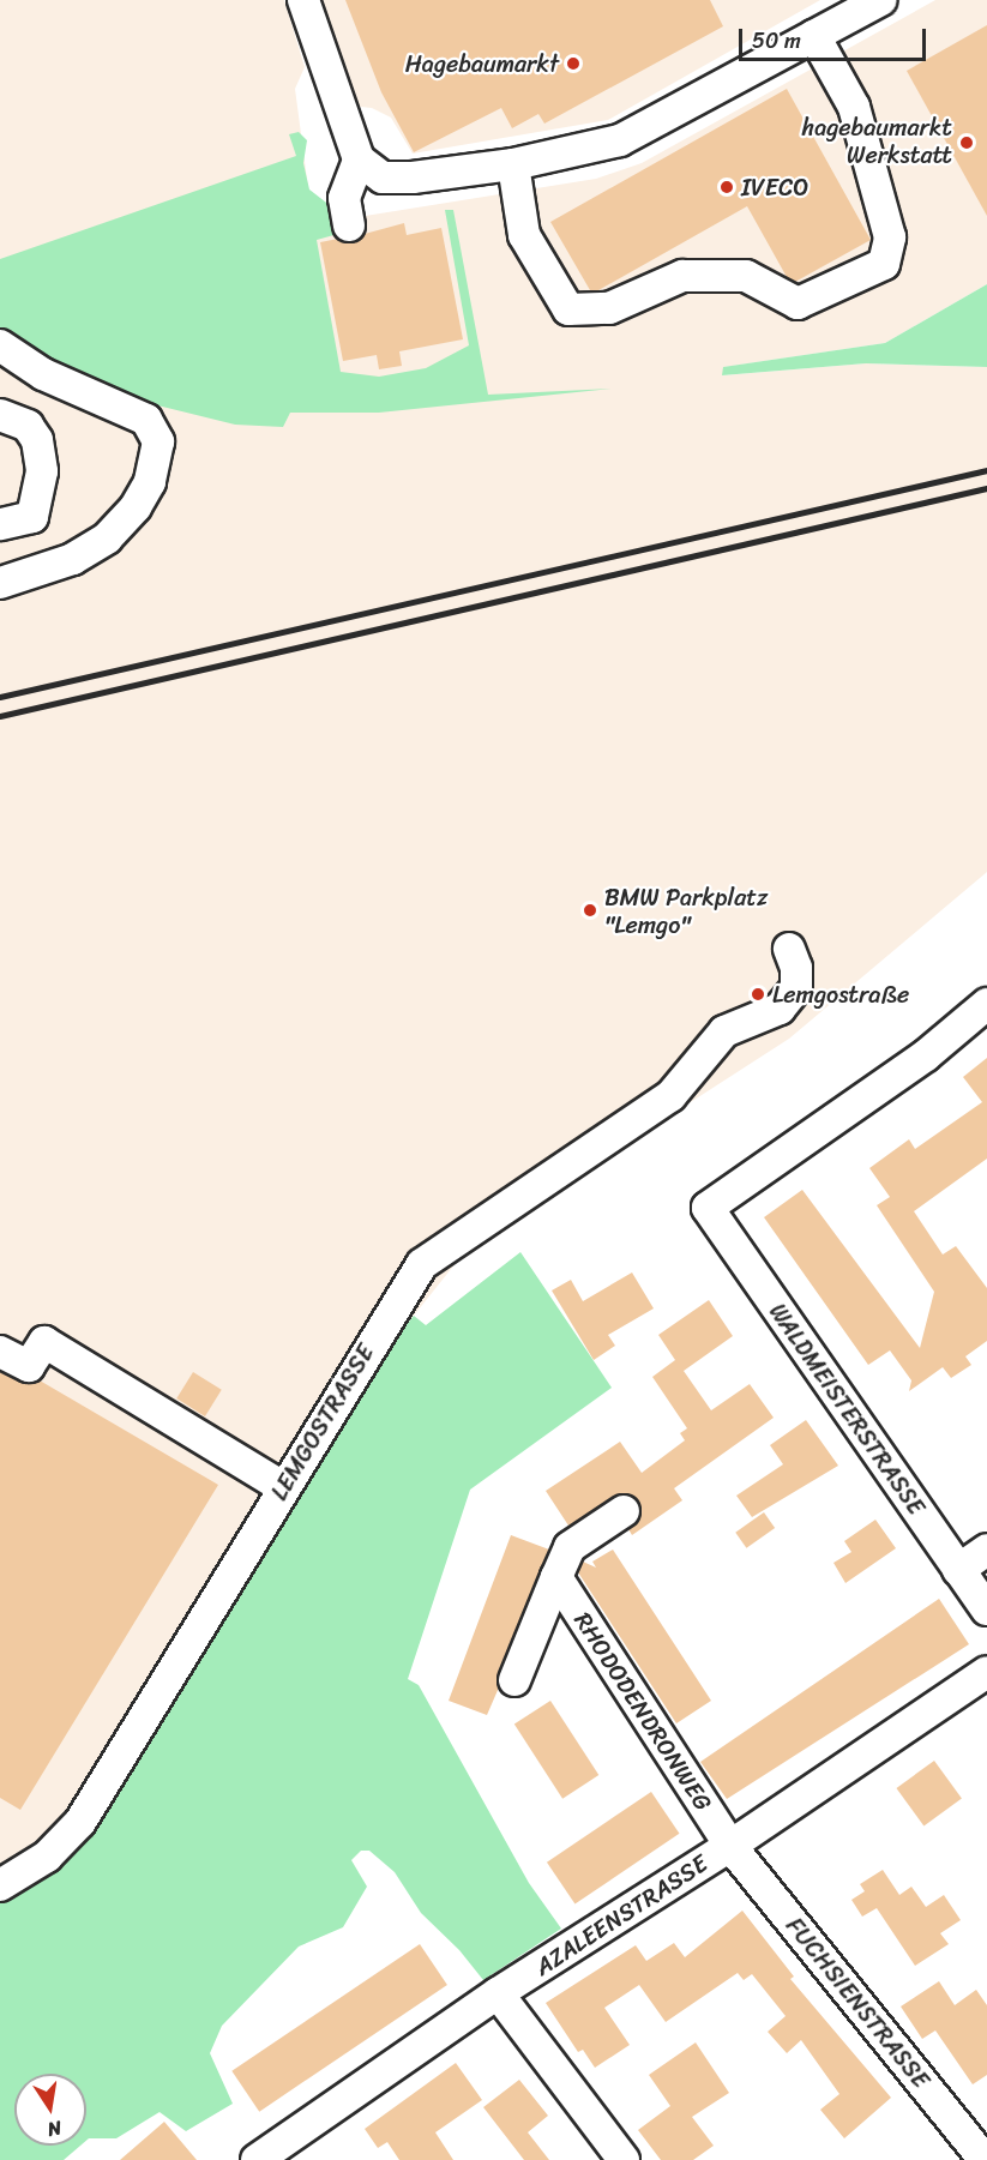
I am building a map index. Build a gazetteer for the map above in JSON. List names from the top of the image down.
{
  "streets": {
    "street": [
      "WALDMEISTERSTRASSE",
      "LEMGOSTRASSE",
      "RHODODENDRONWEG",
      "AZALEENSTRASSE",
      "FUCHSIENSTRASSE"
    ]
  },
  "crossings": [
    ["RHODODENDRONWEG", "AZALEENSTRASSE"],
    ["RHODODENDRONWEG", "FUCHSIENSTRASSE"],
    ["AZALEENSTRASSE", "FUCHSIENSTRASSE"]
  ],
  "places": [
    "Hagebaumarkt",
    "hagebaumarkt Werkstatt",
    "IVECO",
    "BMW Parkplatz \"Lemgo\"",
    "Lemgostraße"
  ],
  "scale_bar": "50 m",
  "north": "bottom"
}
